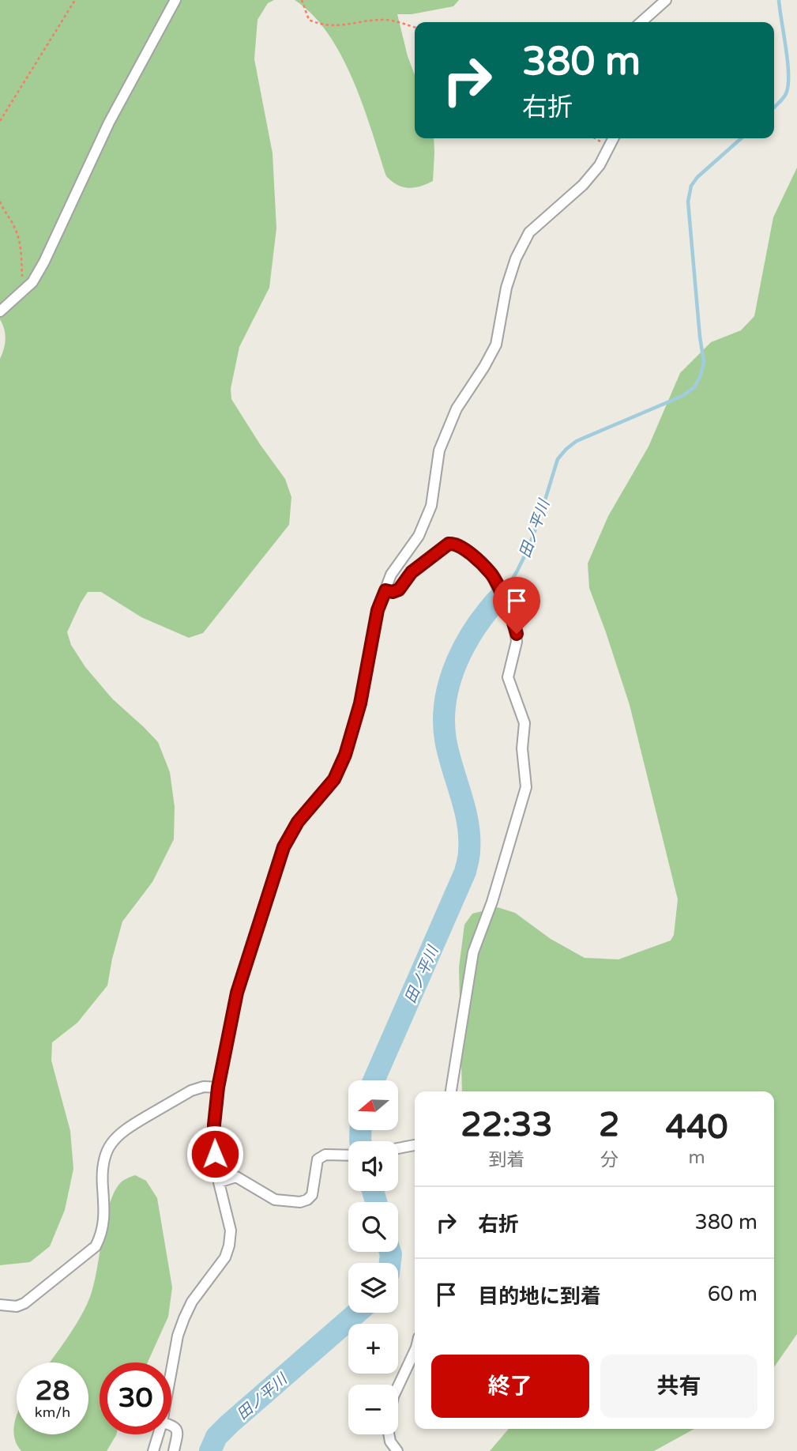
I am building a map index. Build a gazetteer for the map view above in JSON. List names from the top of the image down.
{
  "water": ["田ノ平川"],
  "north": "left",
  "page": {
    "turn": ["380 m", "右折"],
    "map_buttons": ["+", "−"],
    "eta": [
      "22:33",
      "到着",
      "2",
      "分",
      "440",
      "m"
    ],
    "list": [
      {
        "name": "右折",
        "value": "380 m"
      },
      {
        "name": "目的地に到着",
        "value": "60 m"
      }
    ],
    "buttons": ["終了", "共有"],
    "speed": "28 km/h",
    "limit": "30"
  }
}
